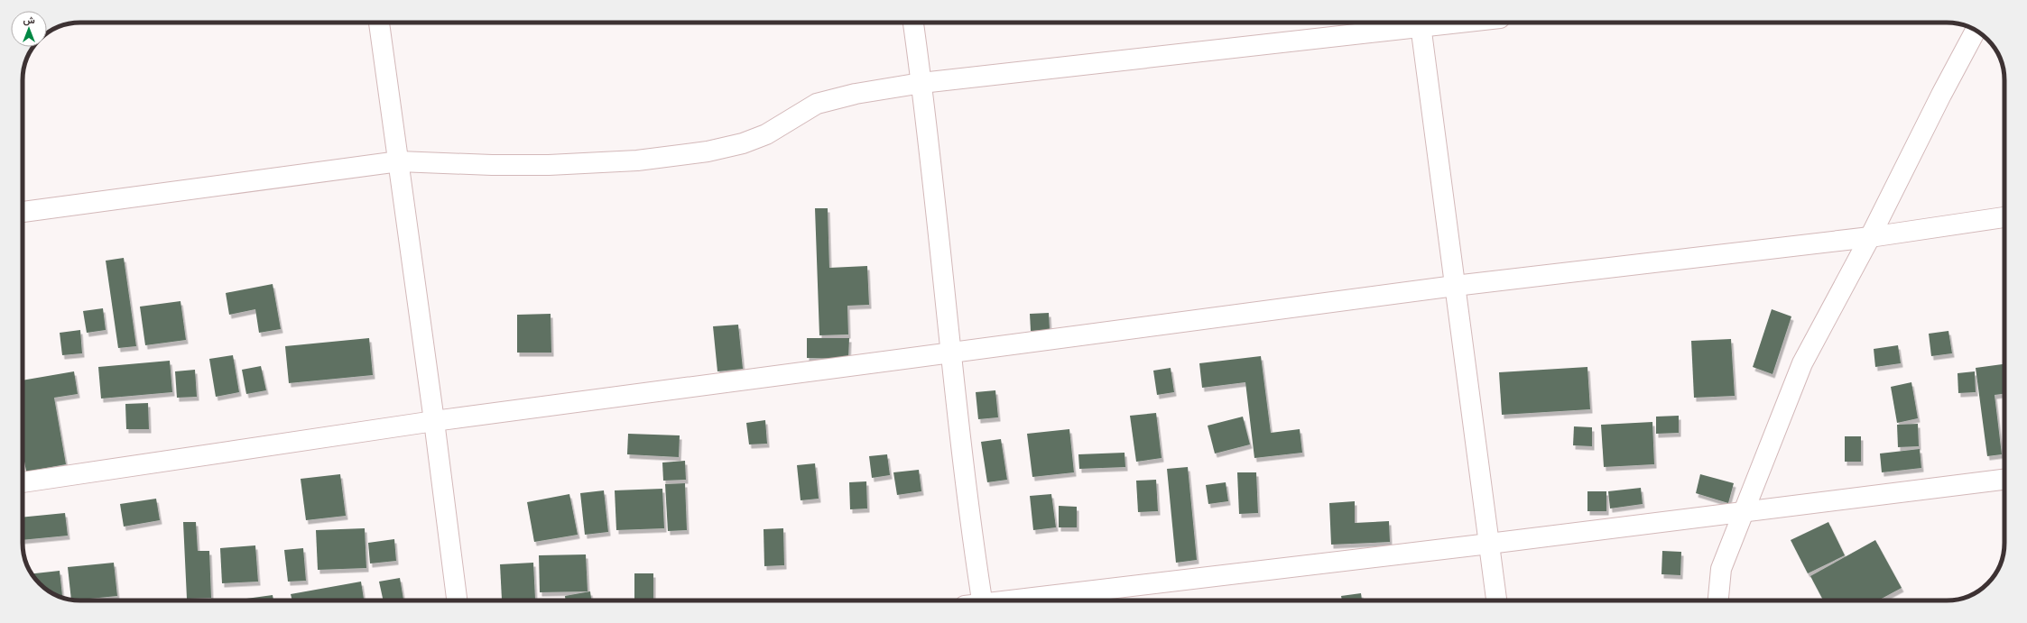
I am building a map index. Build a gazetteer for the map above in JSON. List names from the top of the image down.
{
  "north": "top"
}
